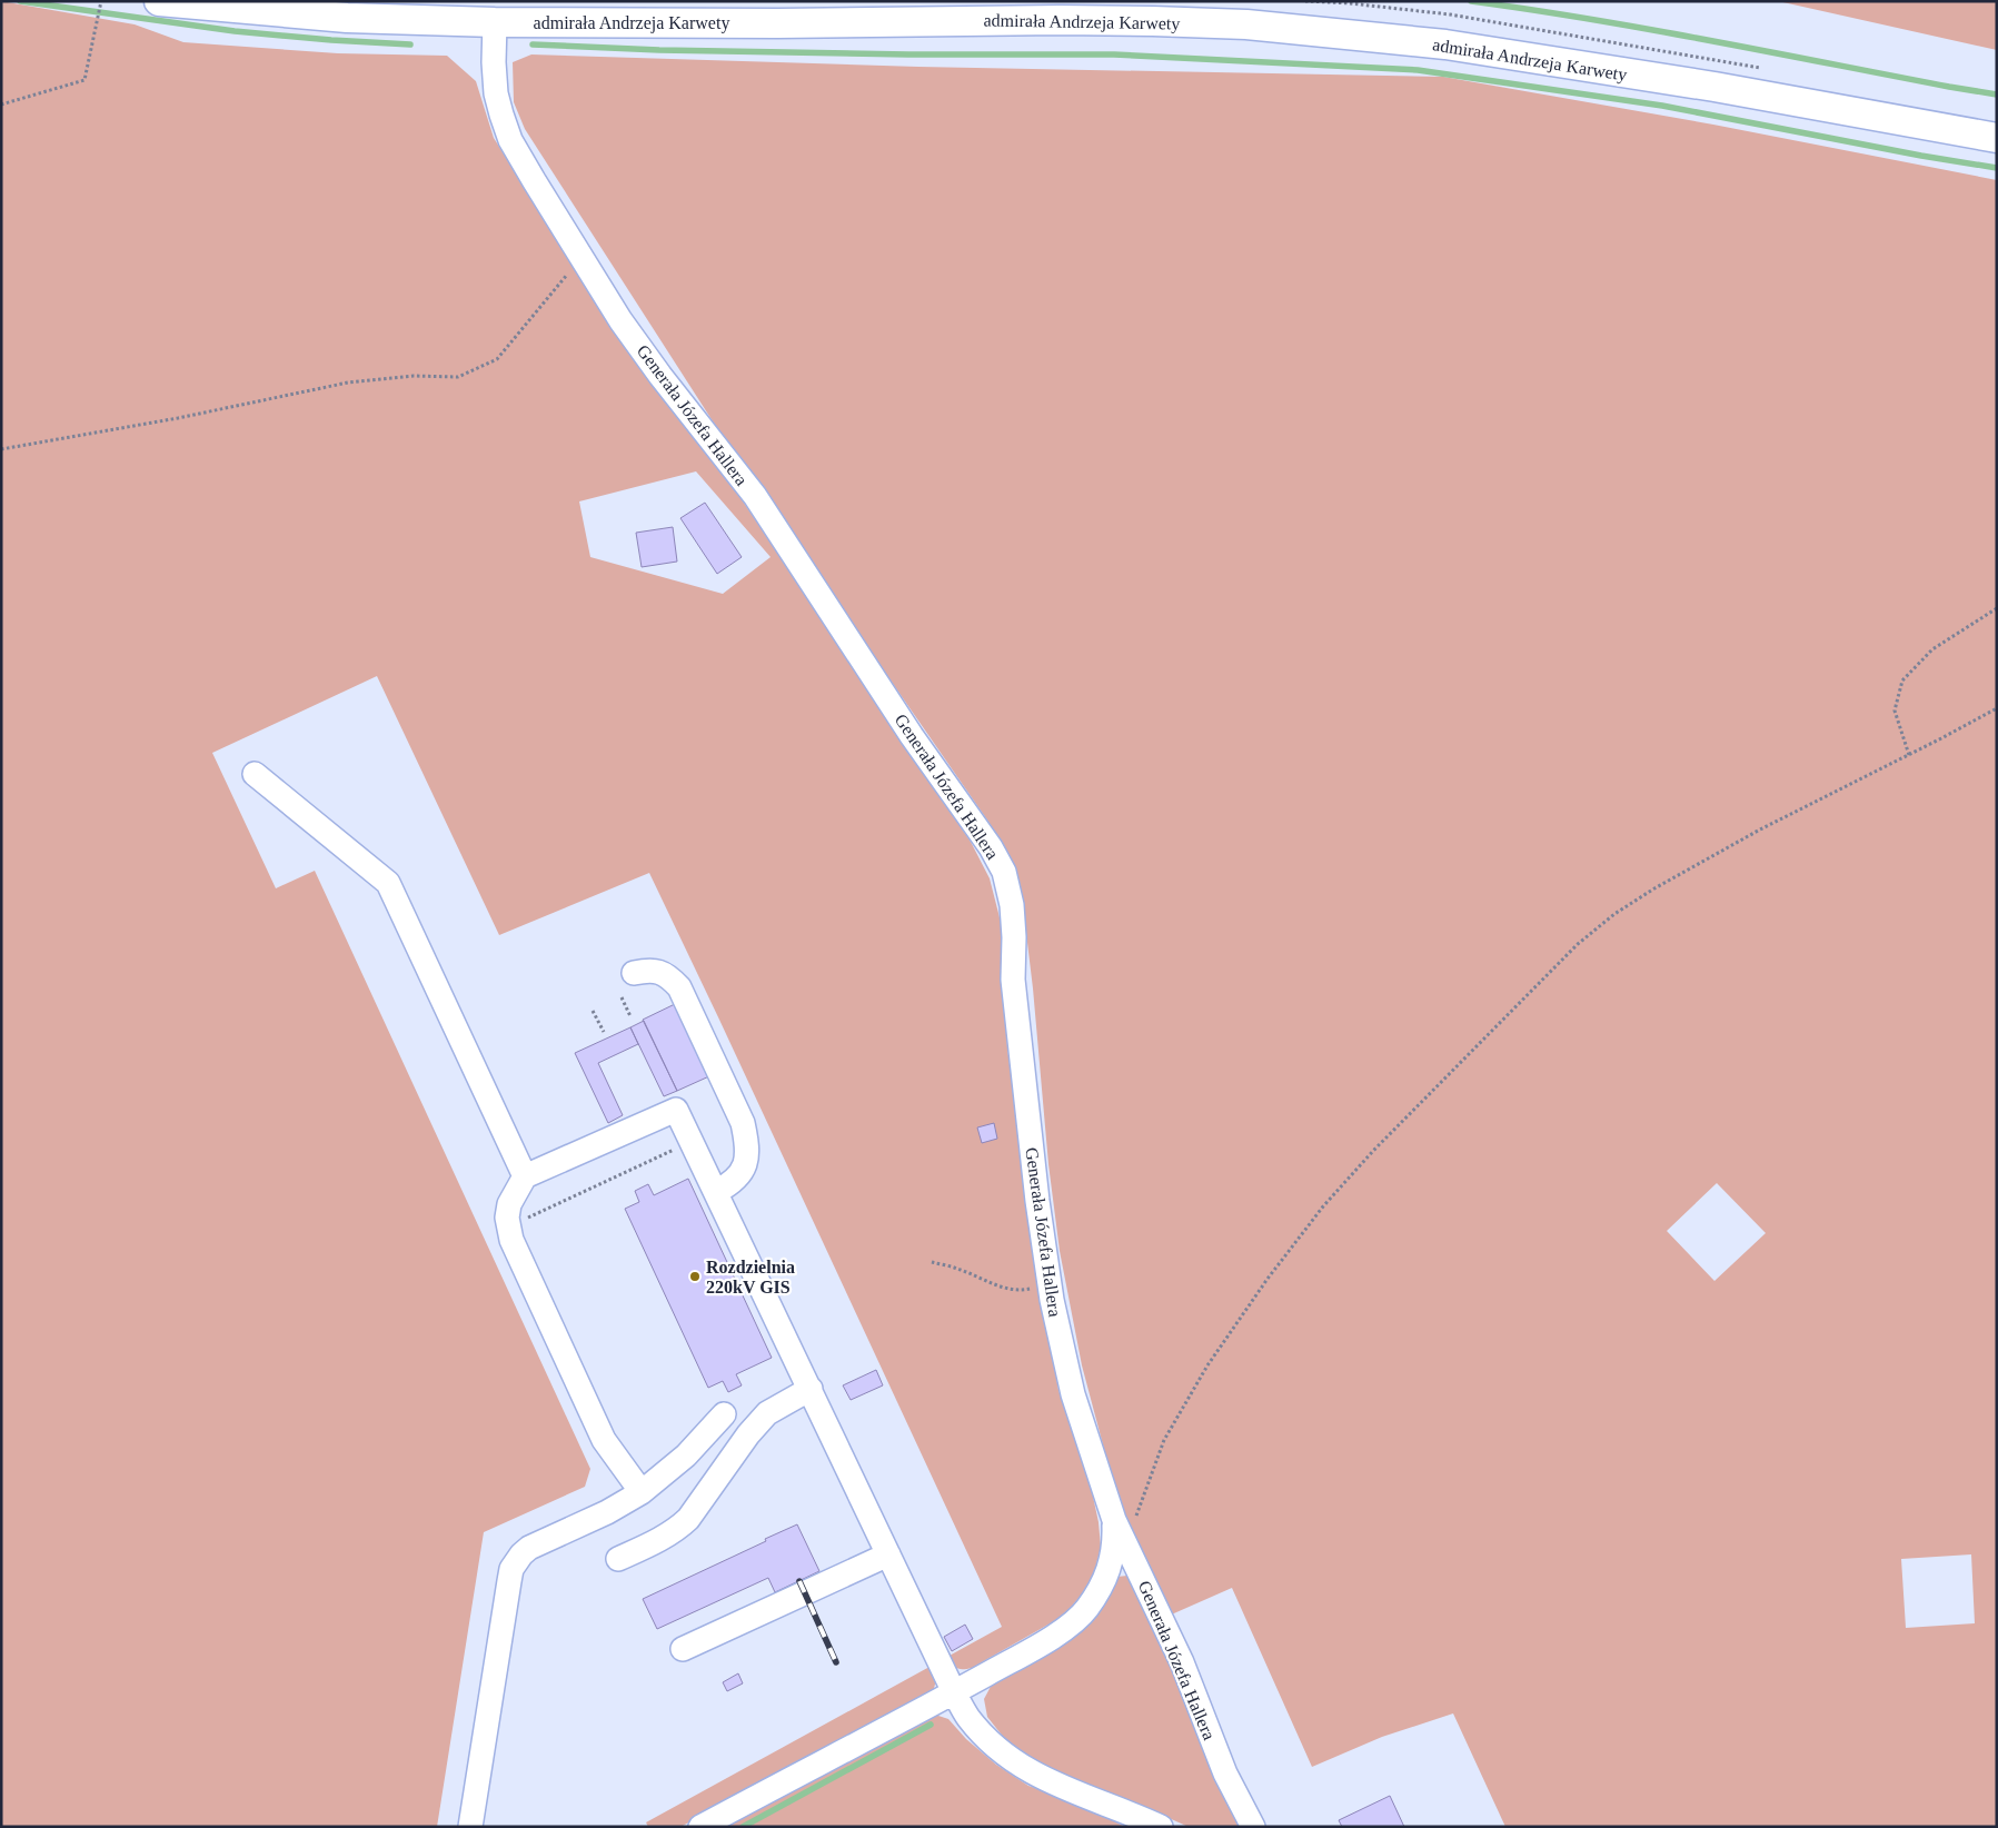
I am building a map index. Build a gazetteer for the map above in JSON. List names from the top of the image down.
{
  "streets": {
    "main road": ["admirała Andrzeja Karwety"],
    "street": ["Generała Józefa Hallera"]
  },
  "crossings": [
    ["admirała Andrzeja Karwety", "Generała Józefa Hallera"]
  ],
  "places": ["Rozdzielnia 220kV GIS"]
}
